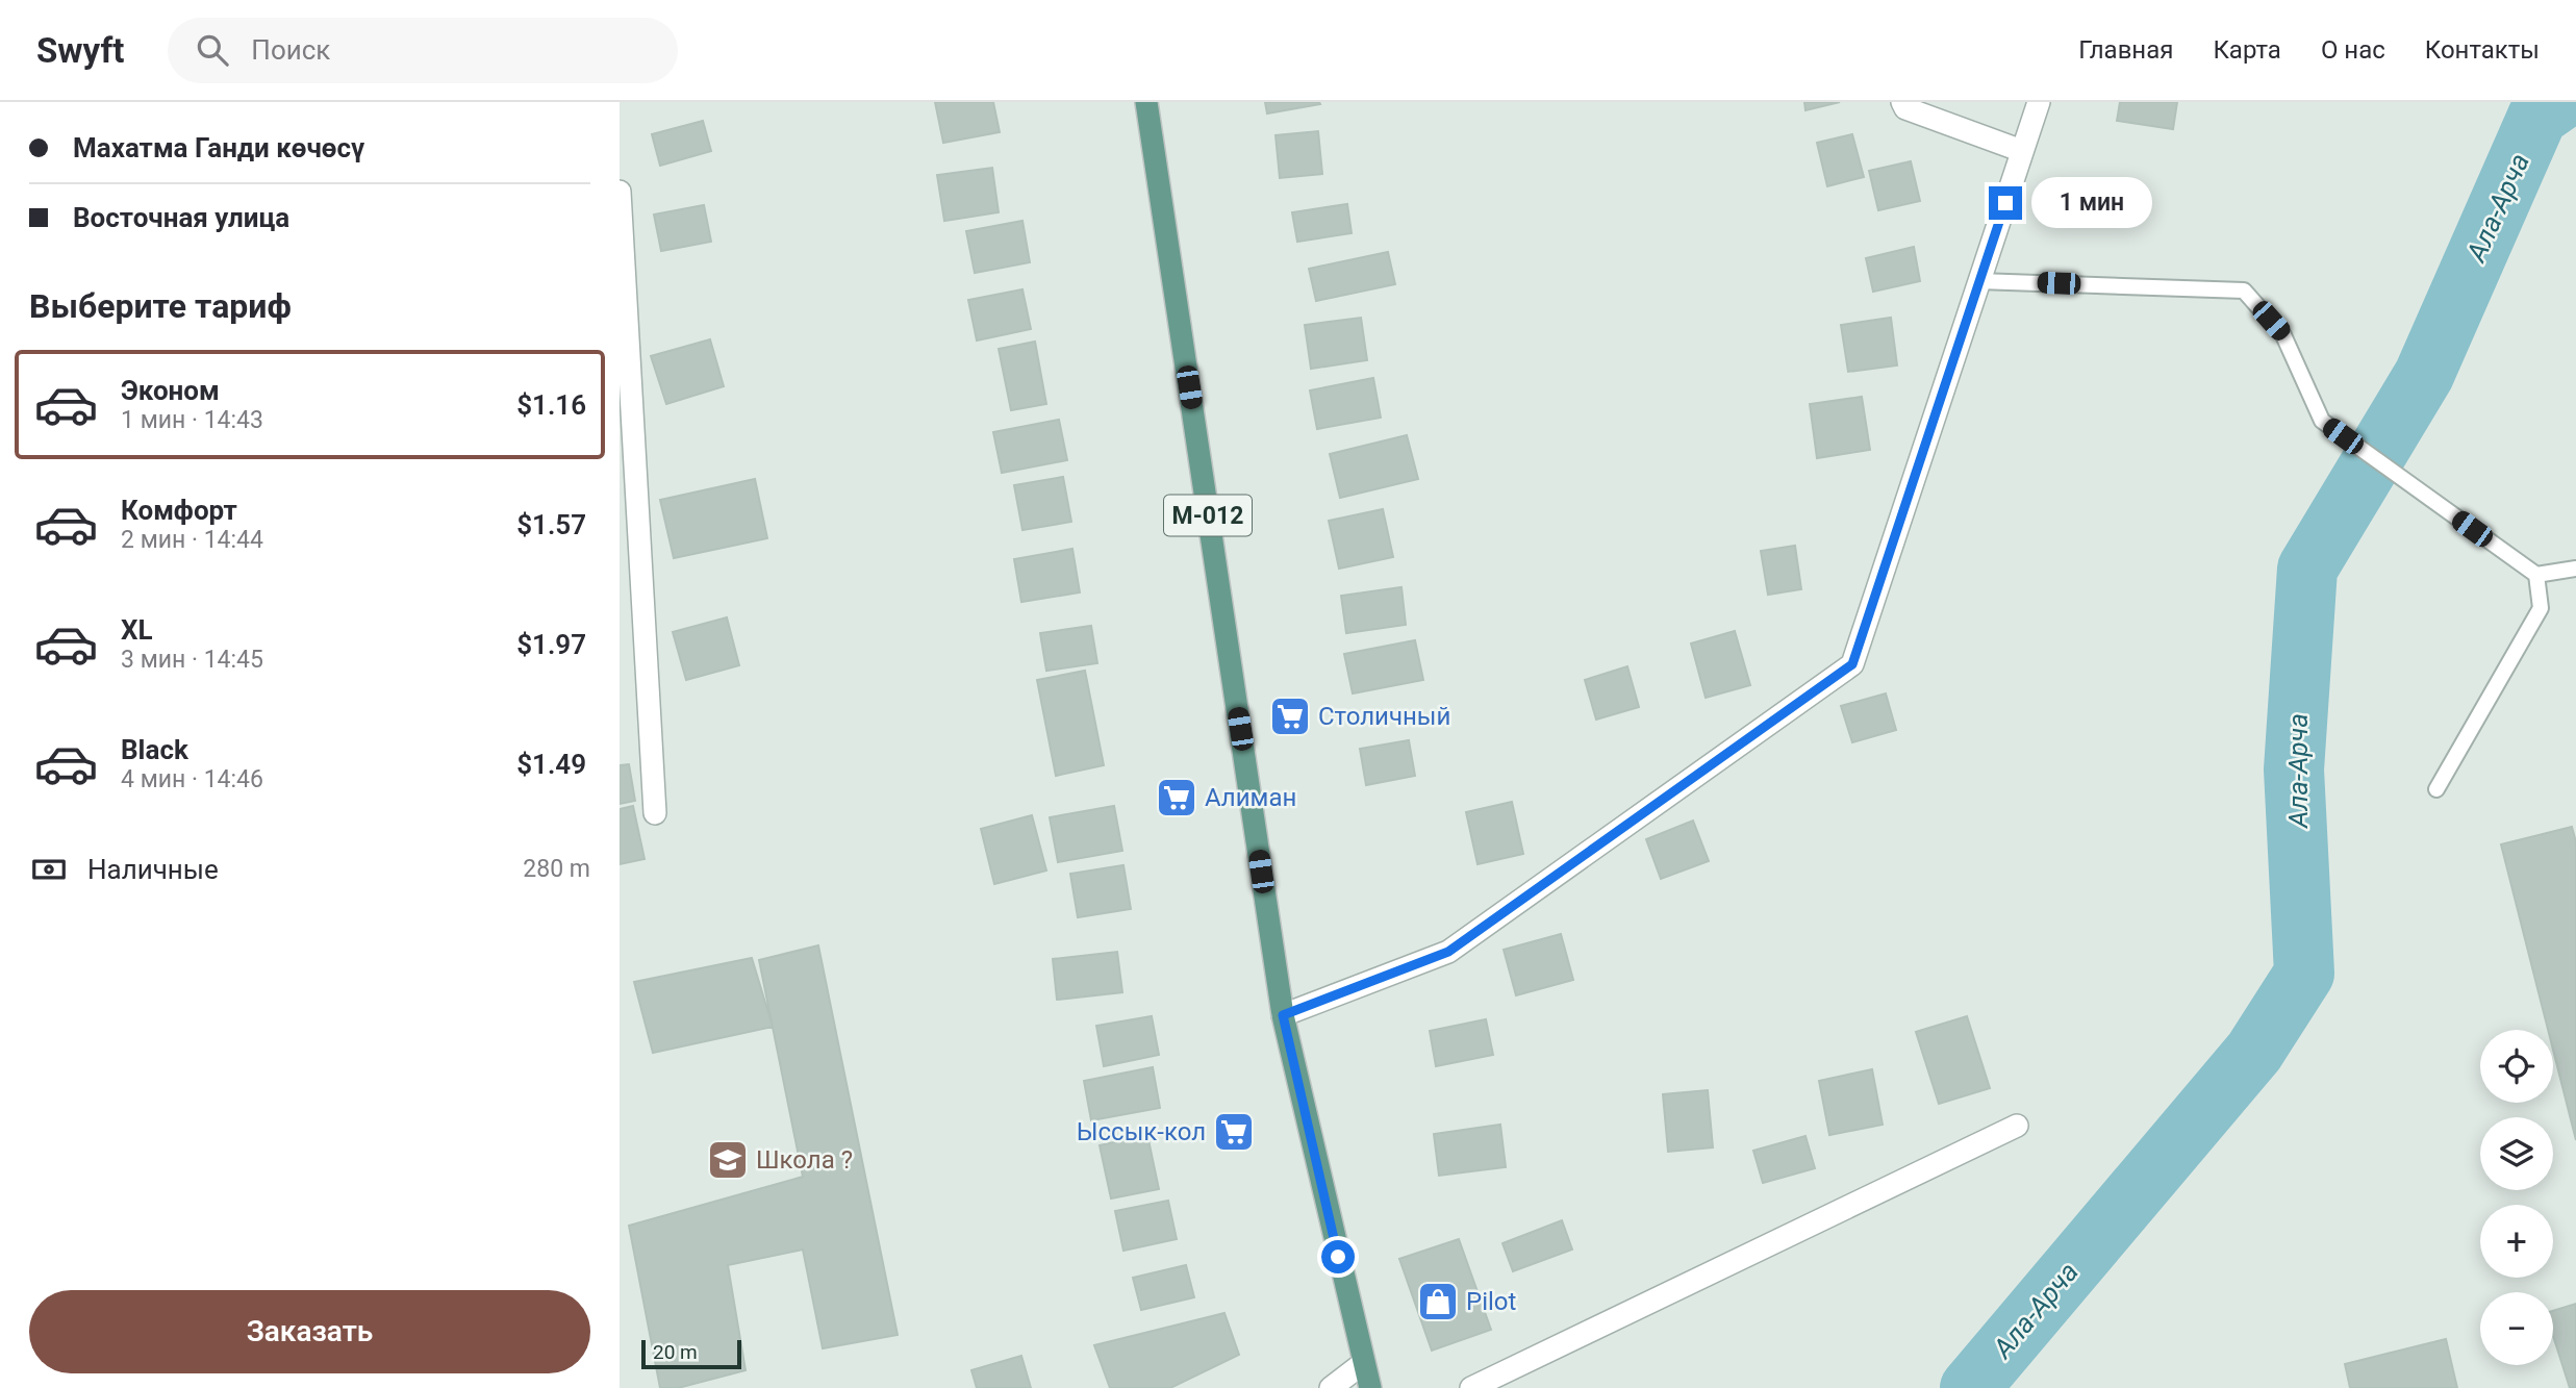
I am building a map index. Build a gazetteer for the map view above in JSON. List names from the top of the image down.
{
  "streets": {
    "main road": ["М-012"]
  },
  "water": ["Ала-Арча"],
  "places": {
    "supermarket": ["Столичный", "Алиман", "Ыссык-кол"],
    "school or university": ["Школа ?"],
    "shop": ["Pilot"]
  },
  "scale_bar": "20 m",
  "page": {
    "header": "Swyft",
    "search": "Поиск",
    "nav": [
      "Главная",
      "Карта",
      "О нас",
      "Контакты"
    ],
    "banner": ["Махатма Ганди көчөсү", "Восточная улица"],
    "bubble": "1 мин",
    "heading": "Выберите тариф",
    "list": [
      {
        "name": "Эконом",
        "note": "1 мин · 14:43",
        "value": "$1.16"
      },
      {
        "name": "Комфорт",
        "note": "2 мин · 14:44",
        "value": "$1.57"
      },
      {
        "name": "XL",
        "note": "3 мин · 14:45",
        "value": "$1.97"
      },
      {
        "name": "Black",
        "note": "4 мин · 14:46",
        "value": "$1.49"
      }
    ],
    "pay": ["Наличные", "280 m"],
    "map_buttons": ["+", "−"],
    "buttons": "Заказать",
    "scale": "20 m"
  }
}
